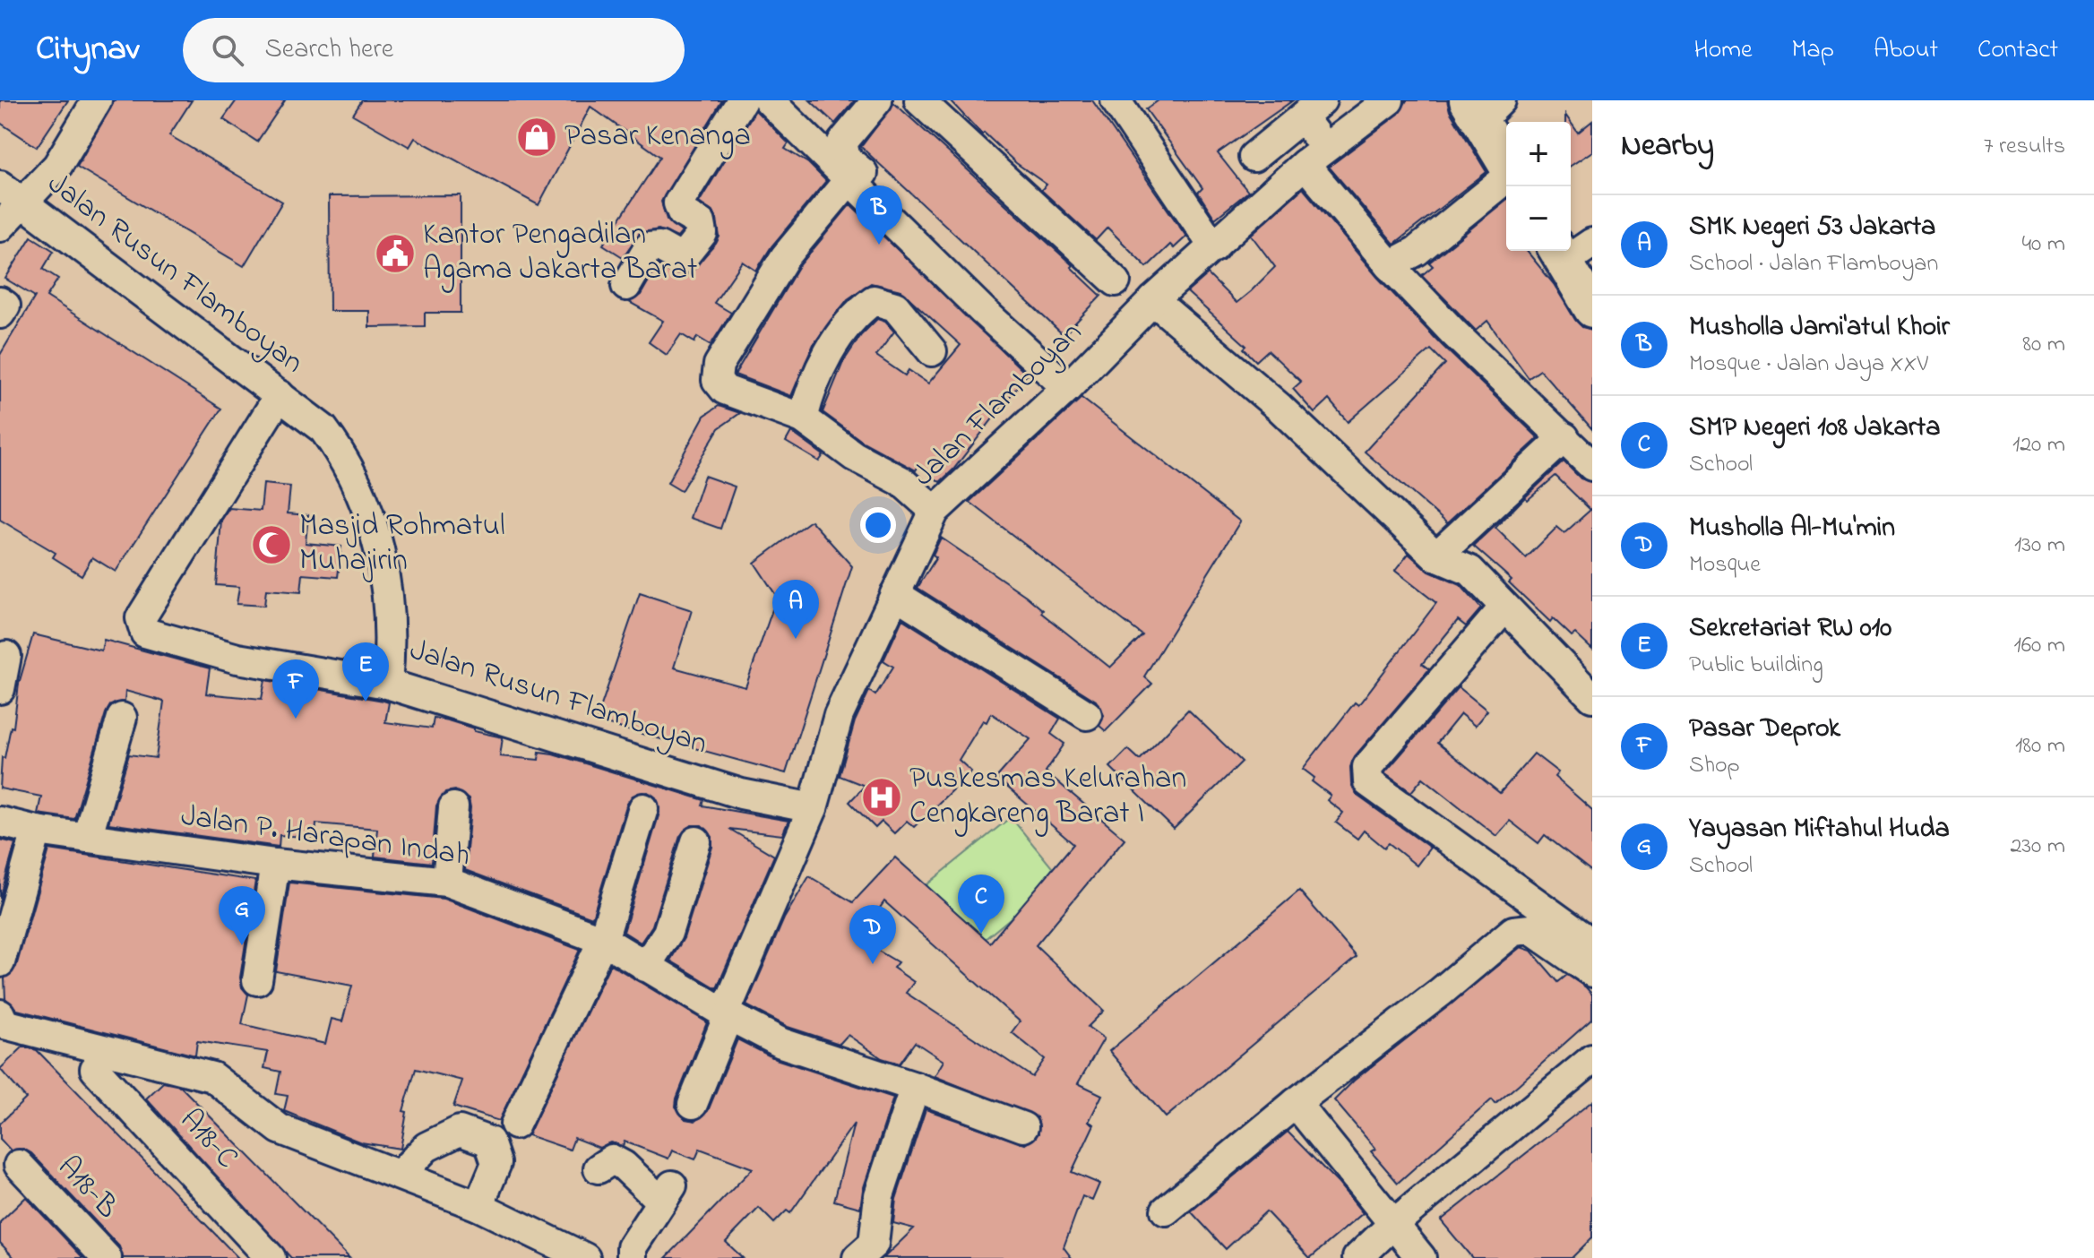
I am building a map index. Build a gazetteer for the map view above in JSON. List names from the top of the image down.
{
  "streets": {
    "street": [
      "Jalan Rusun Flamboyan",
      "Jalan Flamboyan",
      "Jalan P. Harapan Indah",
      "A18-C",
      "A18-B"
    ]
  },
  "crossings": [
    ["Jalan Rusun Flamboyan", "Jalan Flamboyan"],
    ["Jalan Flamboyan", "Jalan P. Harapan Indah"]
  ],
  "places": {
    "shop": ["Pasar Kenanga"],
    "public building": ["Kantor Pengadilan Agama Jakarta Barat"],
    "mosque": ["Masjid Rohmatul Muhajirin"],
    "hospital": ["Puskesmas Kelurahan Cengkareng Barat I"]
  },
  "page": {
    "header": "Citynav",
    "search": "Search here",
    "nav": [
      "Home",
      "Map",
      "About",
      "Contact"
    ],
    "heading": ["Nearby", "7 results"],
    "map_buttons": ["+", "−"],
    "pins": [
      "B",
      "A",
      "E",
      "F",
      "C",
      "G",
      "D"
    ],
    "list": [
      {
        "mark": "A",
        "name": "SMK Negeri 53 Jakarta",
        "note": "School · Jalan Flamboyan",
        "value": "40 m"
      },
      {
        "mark": "B",
        "name": "Musholla Jami'atul Khoir",
        "note": "Mosque · Jalan Jaya XXV",
        "value": "80 m"
      },
      {
        "mark": "C",
        "name": "SMP Negeri 108 Jakarta",
        "note": "School",
        "value": "120 m"
      },
      {
        "mark": "D",
        "name": "Musholla Al-Mu'min",
        "note": "Mosque",
        "value": "130 m"
      },
      {
        "mark": "E",
        "name": "Sekretariat RW 010",
        "note": "Public building",
        "value": "160 m"
      },
      {
        "mark": "F",
        "name": "Pasar Deprok",
        "note": "Shop",
        "value": "180 m"
      },
      {
        "mark": "G",
        "name": "Yayasan Miftahul Huda",
        "note": "School",
        "value": "230 m"
      }
    ]
  }
}
